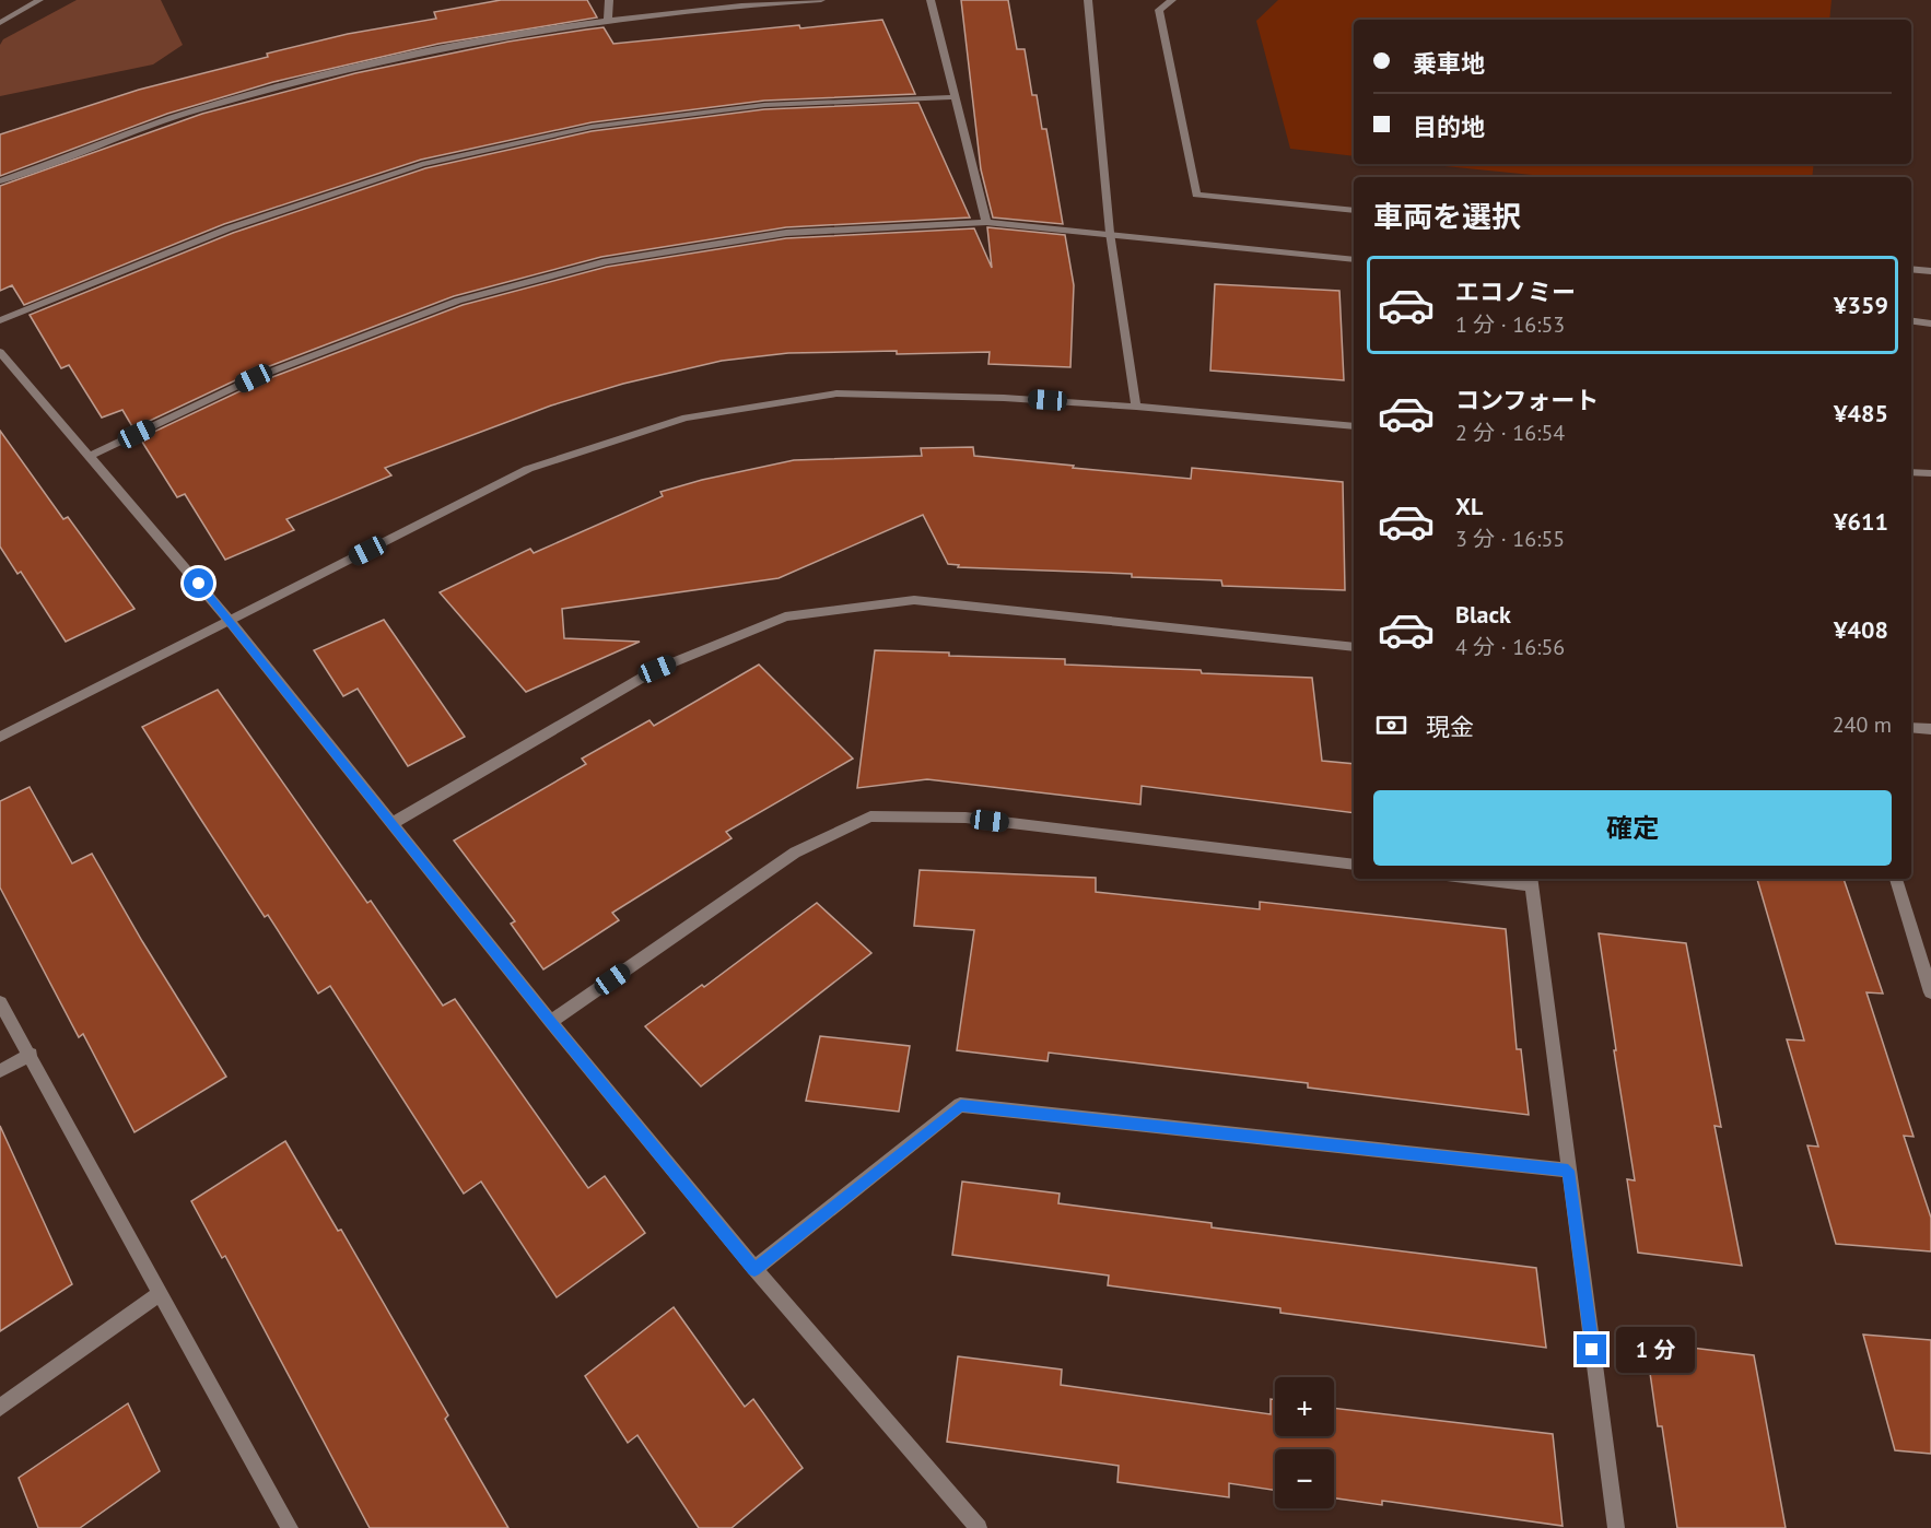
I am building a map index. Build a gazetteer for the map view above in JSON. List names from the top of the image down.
{
  "page": {
    "banner": ["乗車地", "目的地"],
    "heading": "車両を選択",
    "list": [
      {
        "name": "エコノミー",
        "note": "1 分 · 16:53",
        "value": "¥359"
      },
      {
        "name": "コンフォート",
        "note": "2 分 · 16:54",
        "value": "¥485"
      },
      {
        "name": "XL",
        "note": "3 分 · 16:55",
        "value": "¥611"
      },
      {
        "name": "Black",
        "note": "4 分 · 16:56",
        "value": "¥408"
      }
    ],
    "pay": ["現金", "240 m"],
    "buttons": "確定",
    "bubble": "1 分",
    "map_buttons": ["+", "−"]
  }
}
